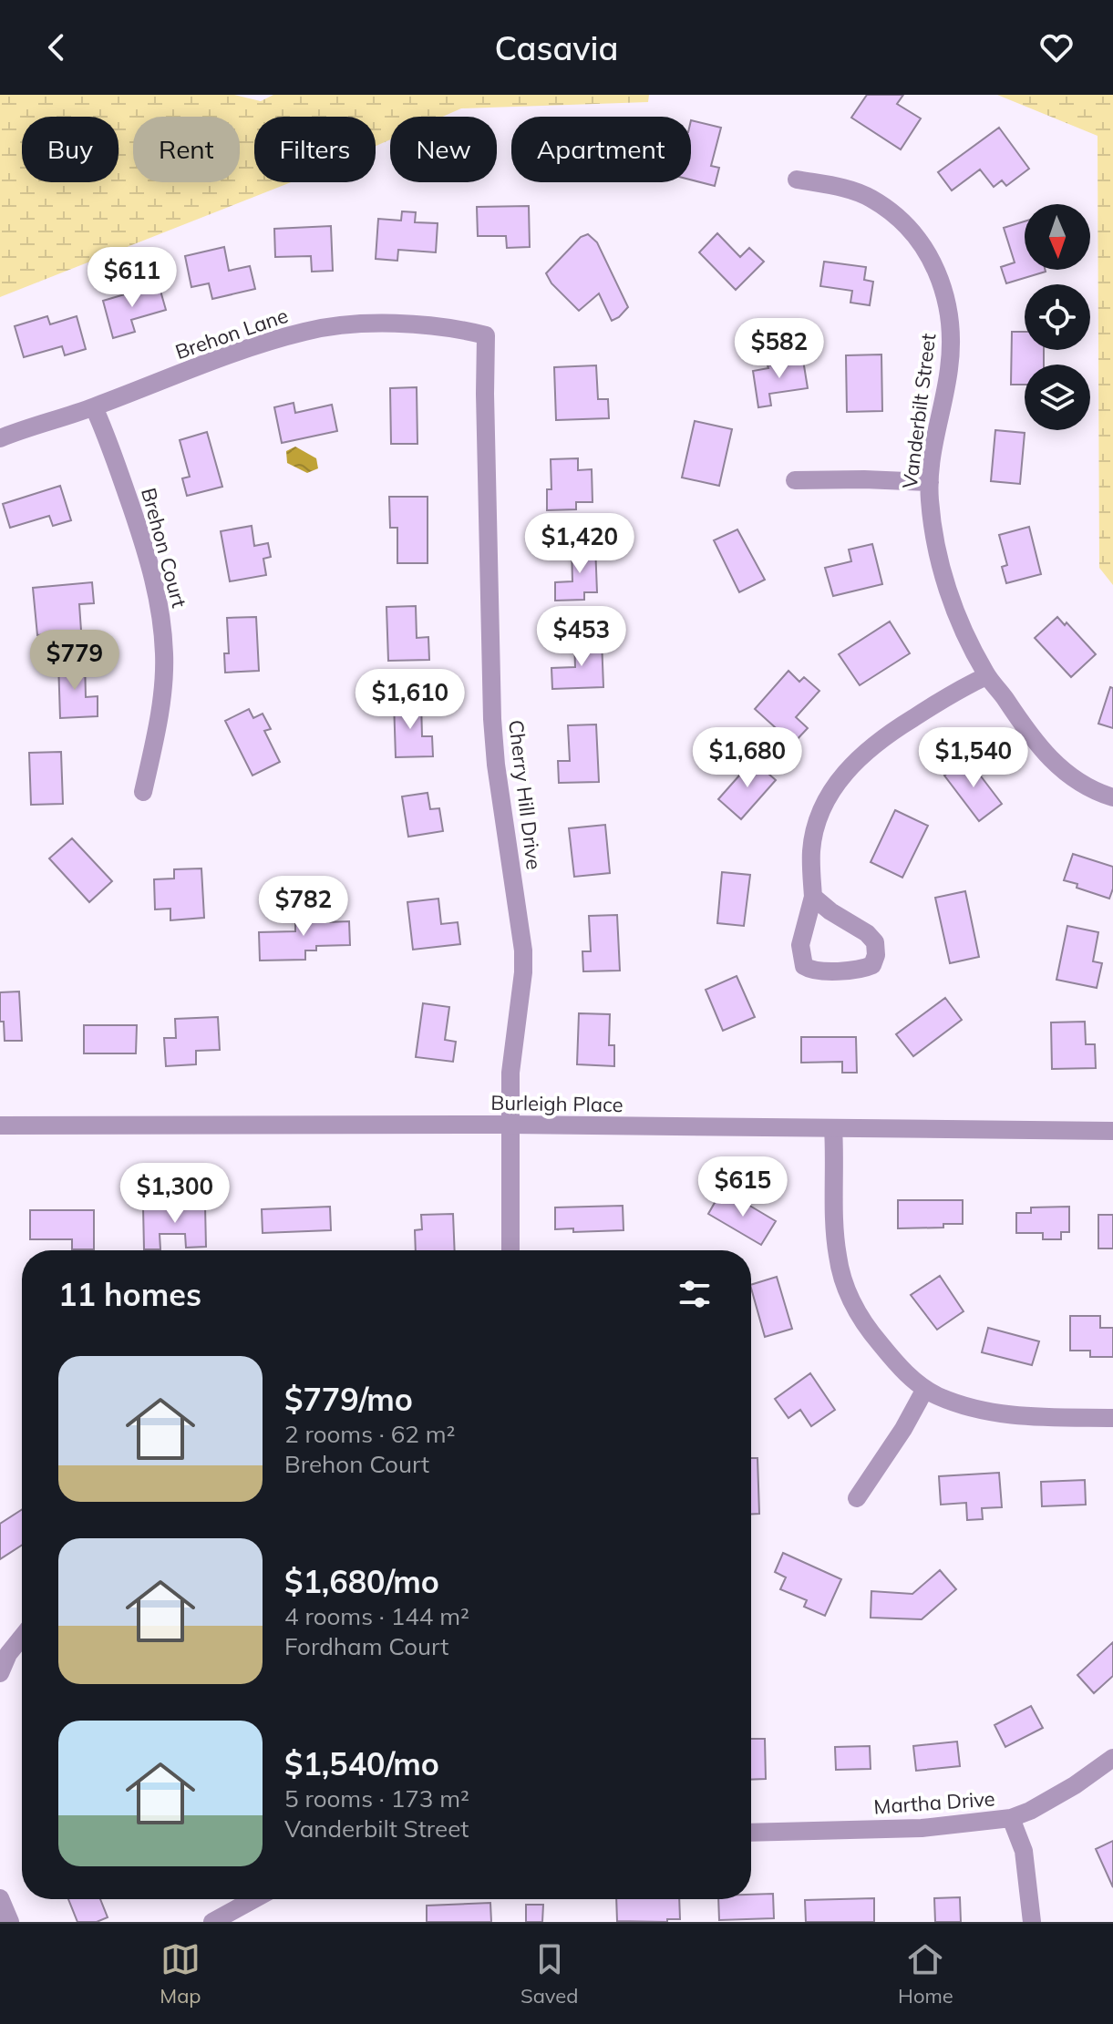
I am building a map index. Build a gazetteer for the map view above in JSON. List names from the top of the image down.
{
  "streets": {
    "street": [
      "Brehon Lane",
      "Vanderbilt Street",
      "Brehon Court",
      "Cherry Hill Drive",
      "Burleigh Place",
      "Martha Drive"
    ]
  },
  "crossings": [
    ["Brehon Lane", "Brehon Court"],
    ["Brehon Lane", "Cherry Hill Drive"],
    ["Cherry Hill Drive", "Burleigh Place"]
  ],
  "north": "bottom",
  "page": {
    "header": "Casavia",
    "chip": [
      "Buy",
      "Rent",
      "Filters",
      "New",
      "Apartment"
    ],
    "price": [
      "$611",
      "$582",
      "$1,420",
      "$453",
      "$779",
      "$1,610",
      "$1,680",
      "$1,540",
      "$782",
      "$615",
      "$1,300"
    ],
    "heading": "11 homes",
    "list": [
      {
        "name": "$779/mo",
        "note": "2 rooms · 62 m² · Brehon Court"
      },
      {
        "name": "$1,680/mo",
        "note": "4 rooms · 144 m² · Fordham Court"
      },
      {
        "name": "$1,540/mo",
        "note": "5 rooms · 173 m² · Vanderbilt Street"
      }
    ],
    "tabs": ["Map", "Saved", "Home"]
  }
}
